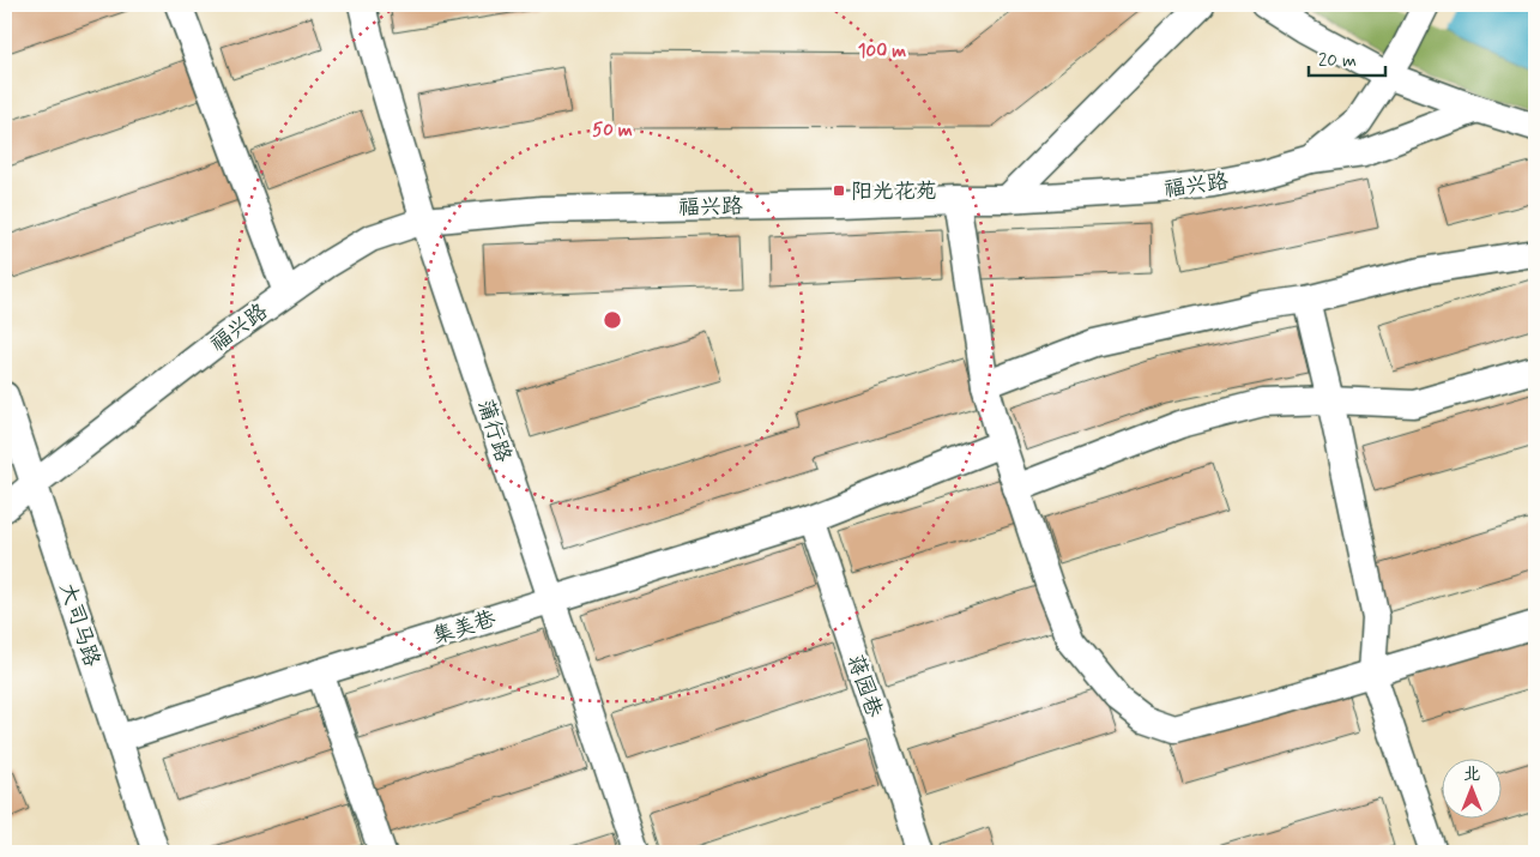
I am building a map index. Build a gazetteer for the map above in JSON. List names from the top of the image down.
{
  "streets": {
    "street": [
      "福兴路",
      "蒲行路",
      "大司马路",
      "集美巷",
      "蒋园巷"
    ]
  },
  "crossings": [
    ["福兴路", "蒲行路"],
    ["福兴路", "大司马路"],
    ["蒲行路", "集美巷"],
    ["大司马路", "集美巷"],
    ["集美巷", "蒋园巷"]
  ],
  "places": {
    "transit": ["阳光花苑"]
  },
  "scale_bar": "20 m",
  "north": "top",
  "rings": ["100 m", "50 m"]
}
